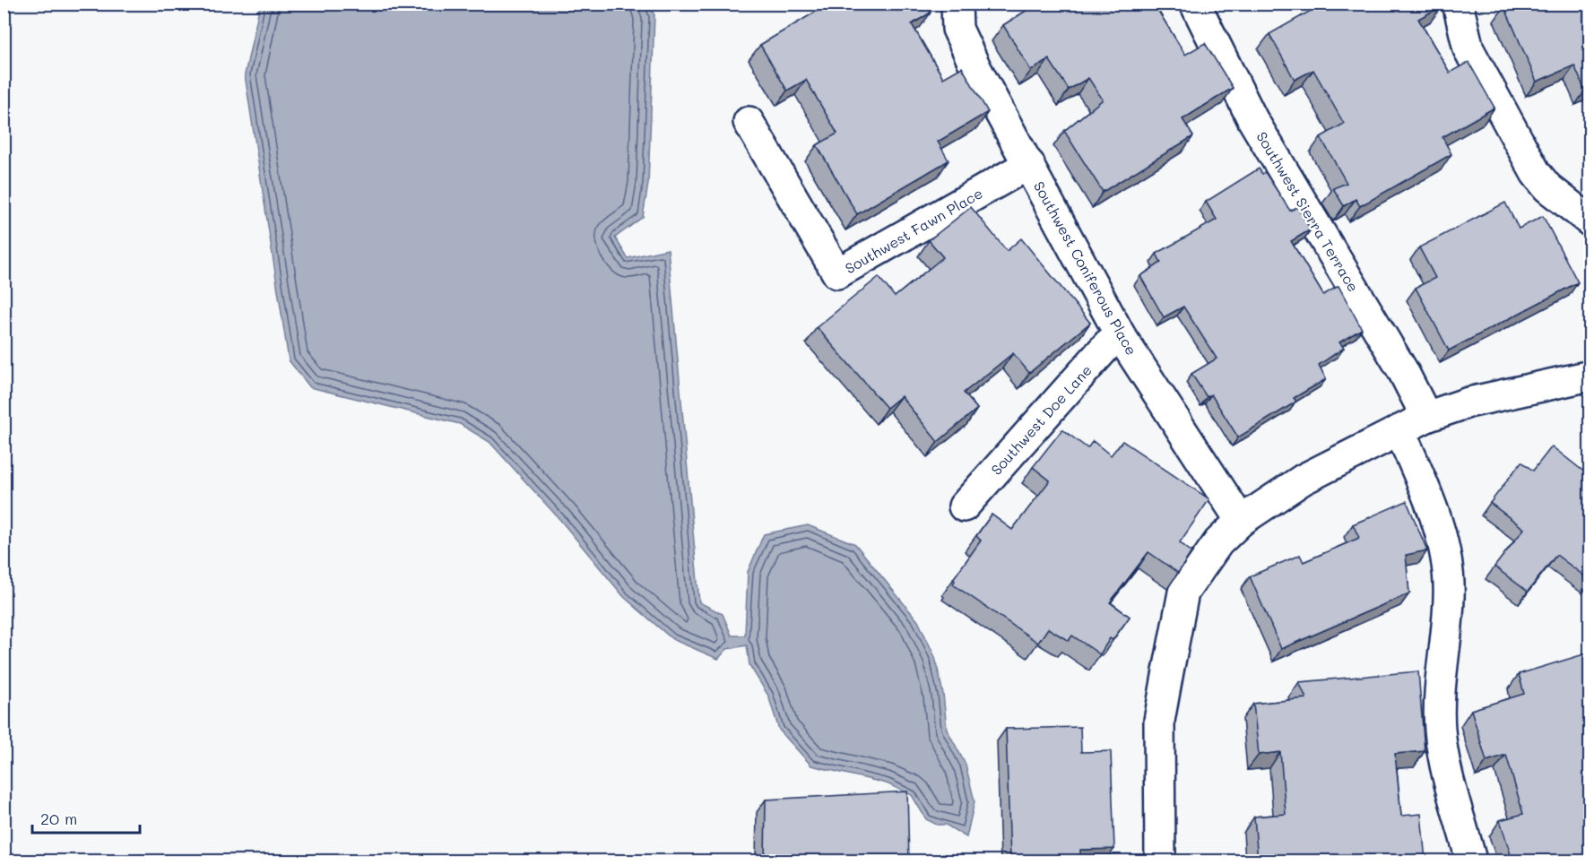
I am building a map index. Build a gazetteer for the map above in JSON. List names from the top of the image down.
{
  "streets": {
    "street": [
      "Southwest Sierra Terrace",
      "Southwest Fawn Place",
      "Southwest Coniferous Place",
      "Southwest Doe Lane"
    ]
  },
  "crossings": [
    ["Southwest Fawn Place", "Southwest Coniferous Place"],
    ["Southwest Coniferous Place", "Southwest Doe Lane"]
  ],
  "scale_bar": "20 m"
}
